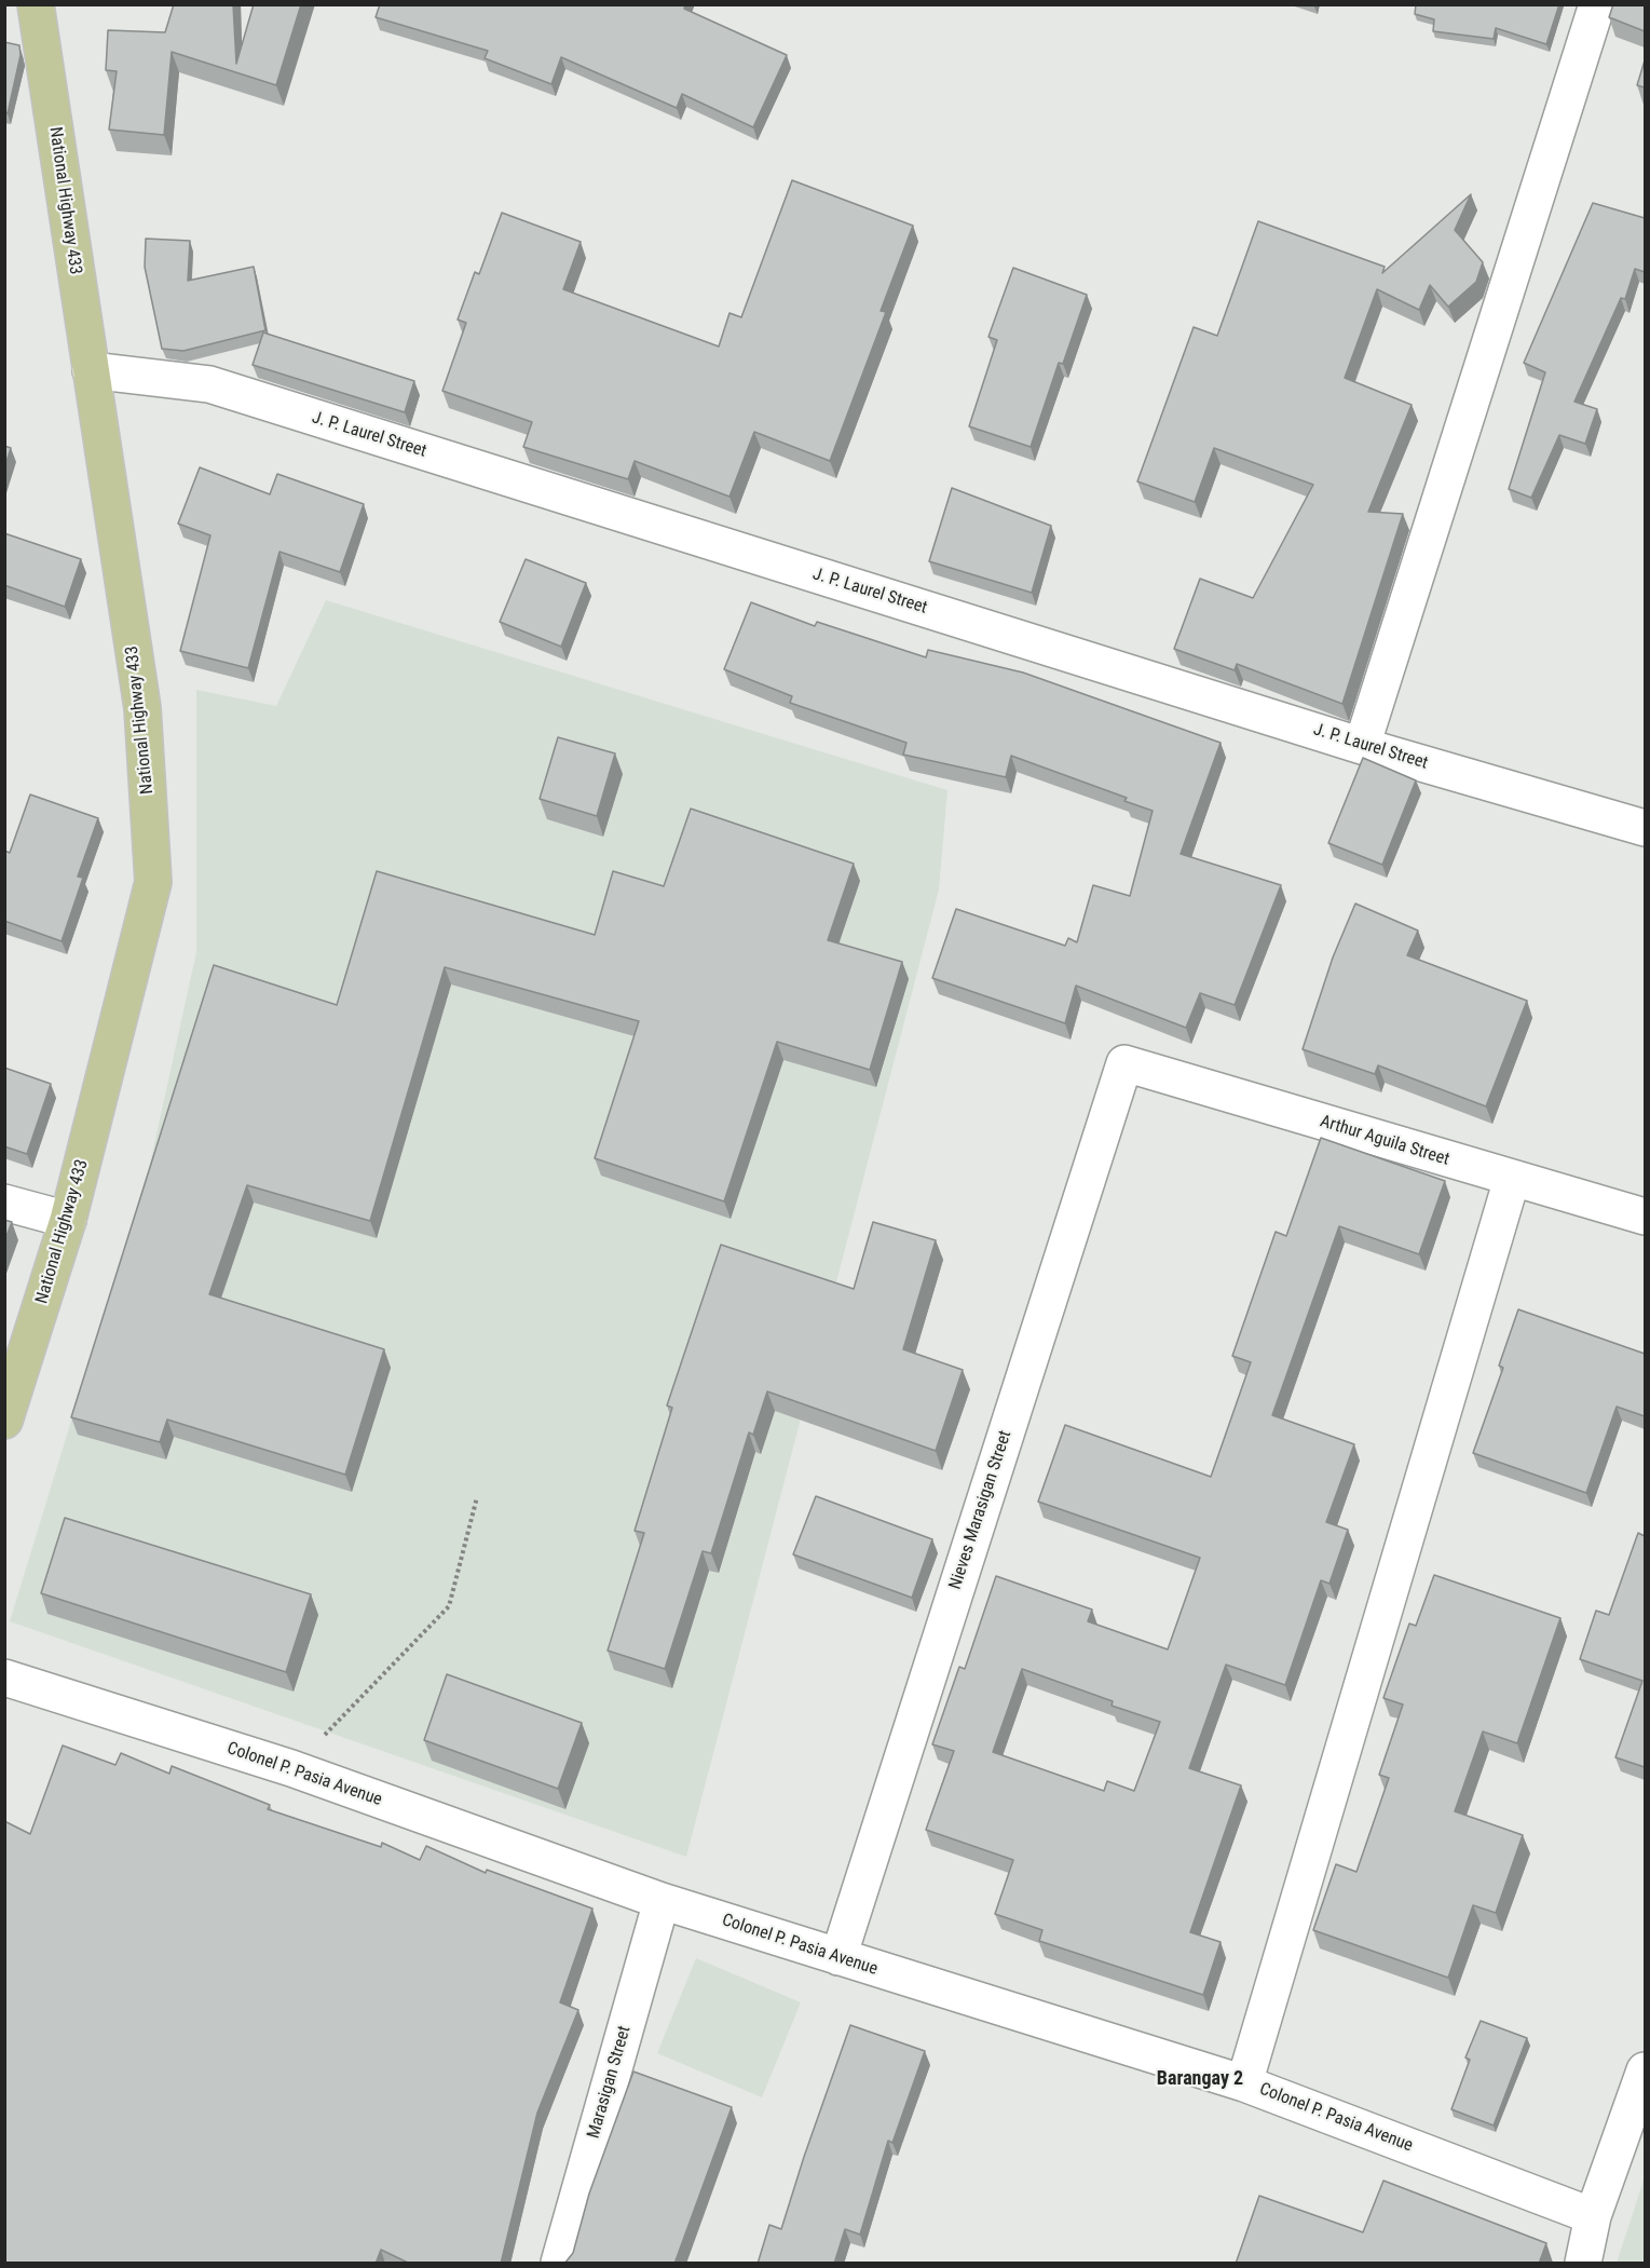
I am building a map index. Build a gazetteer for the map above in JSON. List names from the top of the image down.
{
  "streets": {
    "main road": ["National Highway 433"],
    "street": [
      "J. P. Laurel Street",
      "Arthur Aguila Street",
      "Nieves Marasigan Street",
      "Colonel P. Pasia Avenue",
      "Marasigan Street"
    ]
  },
  "crossings": [
    ["National Highway 433", "J. P. Laurel Street"],
    ["Arthur Aguila Street", "Nieves Marasigan Street"],
    ["Nieves Marasigan Street", "Colonel P. Pasia Avenue"],
    ["Colonel P. Pasia Avenue", "Marasigan Street"]
  ],
  "districts": ["Barangay 2"]
}
